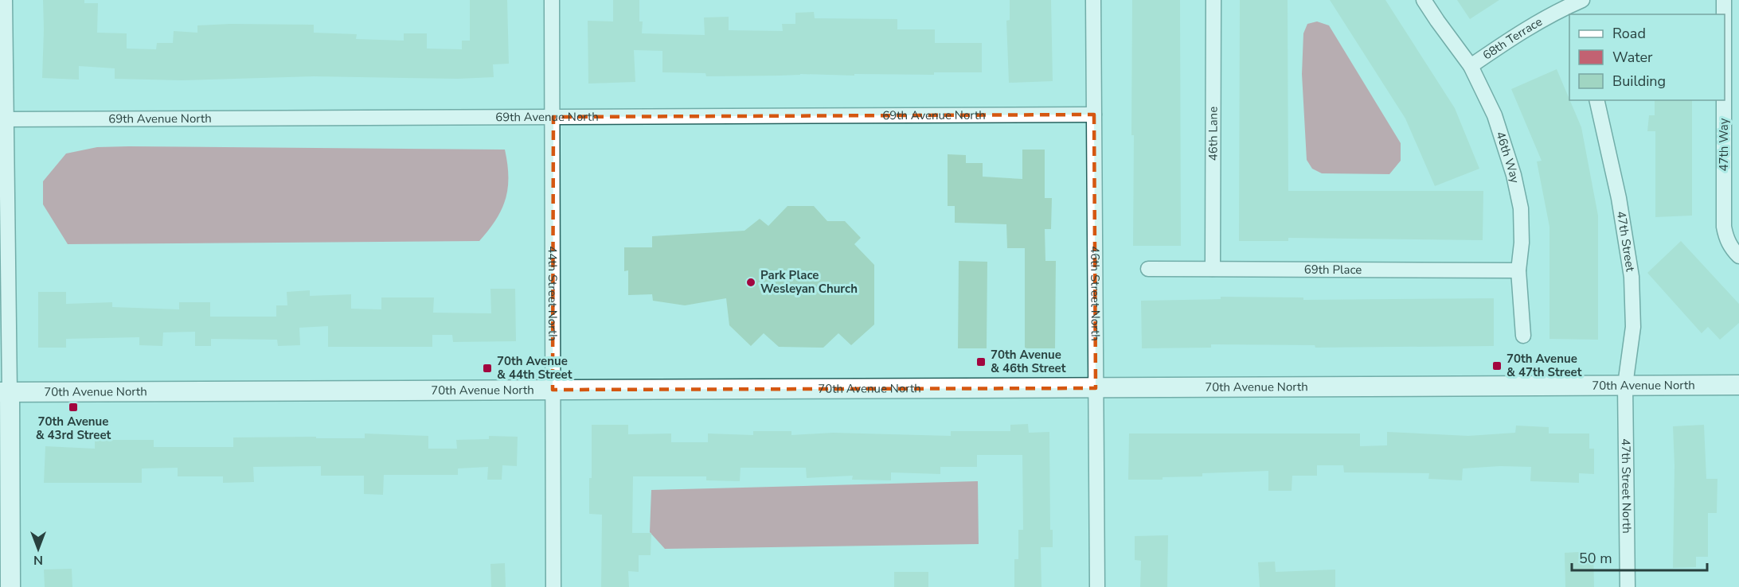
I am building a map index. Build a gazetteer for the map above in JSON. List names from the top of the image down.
{
  "streets": {
    "street": [
      "68th Terrace",
      "69th Avenue North",
      "46th Lane",
      "47th Way",
      "46th Way",
      "47th Street",
      "69th Place",
      "44th Street North",
      "46th Street North",
      "70th Avenue North",
      "47th Street North"
    ]
  },
  "crossings": [
    ["68th Terrace", "46th Way"],
    ["69th Avenue North", "44th Street North"],
    ["69th Avenue North", "46th Street North"],
    ["46th Lane", "69th Place"],
    ["46th Way", "69th Place"],
    ["47th Street", "70th Avenue North"],
    ["47th Street", "47th Street North"],
    ["44th Street North", "70th Avenue North"],
    ["46th Street North", "70th Avenue North"],
    ["70th Avenue North", "47th Street North"]
  ],
  "places": {
    "other": ["Park Place Wesleyan Church"],
    "transit": [
      "70th Avenue & 46th Street",
      "70th Avenue & 47th Street",
      "70th Avenue & 44th Street",
      "70th Avenue & 43rd Street"
    ]
  },
  "legend": ["Road", "Water", "Building"],
  "scale_bar": "50 m",
  "north": "bottom"
}
